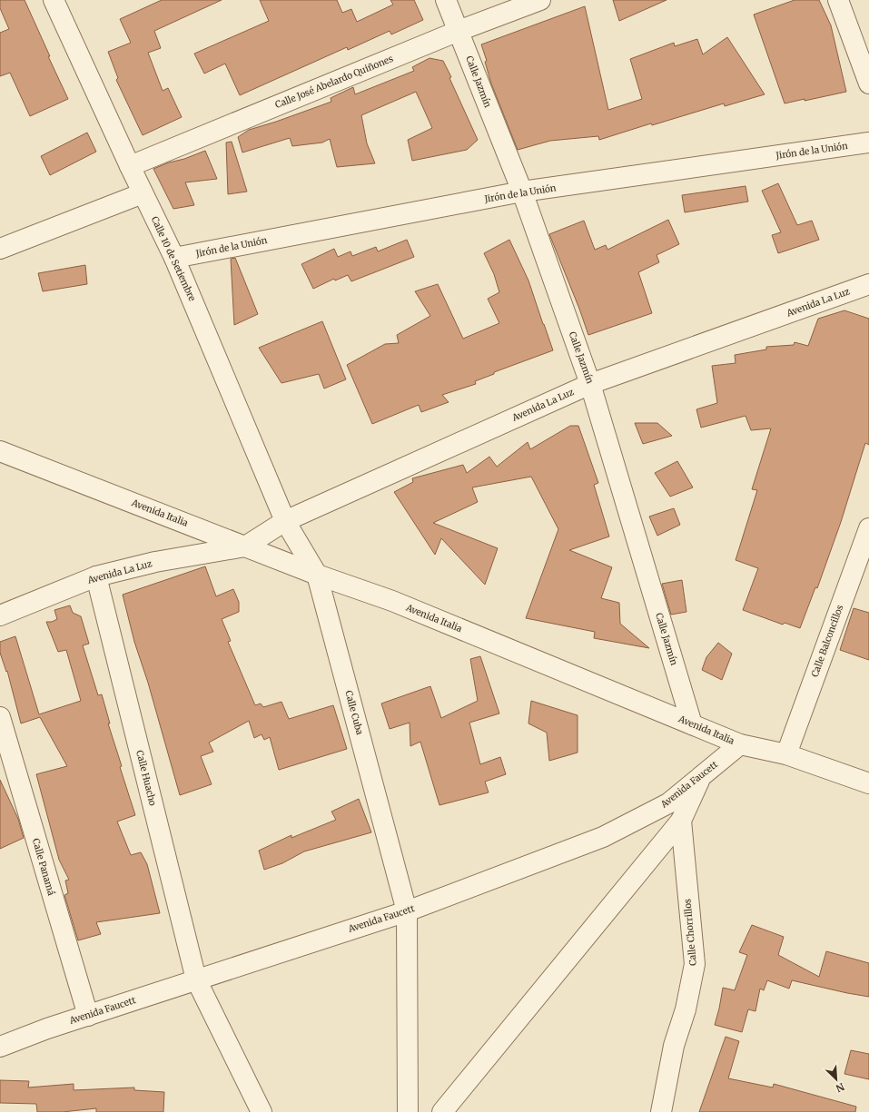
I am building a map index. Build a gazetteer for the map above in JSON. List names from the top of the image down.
{
  "streets": {
    "street": [
      "Calle José Abelardo Quiñones",
      "Calle Jazmín",
      "Jirón de la Unión",
      "Calle 10 de Setiembre",
      "Avenida La Luz",
      "Avenida Italia",
      "Calle Balconcillos",
      "Calle Cuba",
      "Calle Huacho",
      "Avenida Faucett",
      "Calle Panamá",
      "Calle Chorrillos"
    ]
  },
  "crossings": [
    ["Calle José Abelardo Quiñones", "Calle Jazmín"],
    ["Calle José Abelardo Quiñones", "Calle 10 de Setiembre"],
    ["Calle Jazmín", "Jirón de la Unión"],
    ["Calle Jazmín", "Avenida La Luz"],
    ["Calle Jazmín", "Avenida Italia"],
    ["Jirón de la Unión", "Calle 10 de Setiembre"],
    ["Calle 10 de Setiembre", "Avenida La Luz"],
    ["Calle 10 de Setiembre", "Calle Cuba"],
    ["Avenida La Luz", "Avenida Italia"],
    ["Avenida La Luz", "Calle Cuba"],
    ["Avenida La Luz", "Calle Huacho"],
    ["Avenida Italia", "Calle Balconcillos"],
    ["Avenida Italia", "Calle Cuba"],
    ["Avenida Italia", "Avenida Faucett"],
    ["Calle Cuba", "Avenida Faucett"],
    ["Calle Huacho", "Avenida Faucett"],
    ["Avenida Faucett", "Calle Panamá"],
    ["Avenida Faucett", "Calle Chorrillos"]
  ],
  "north": "bottom right"
}
